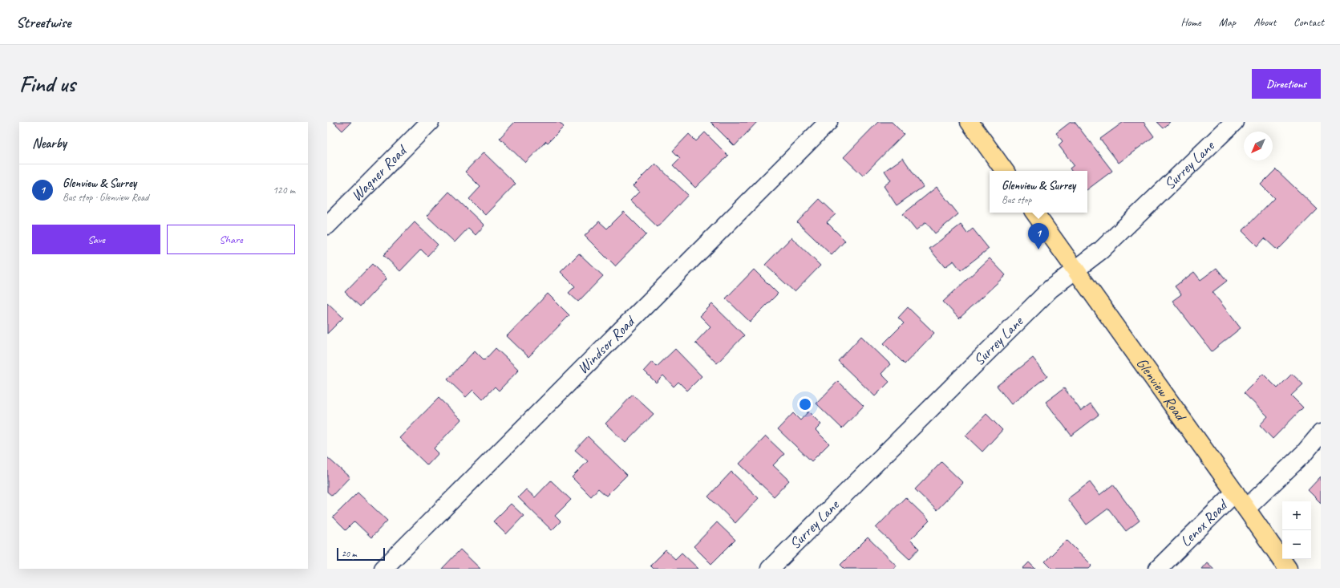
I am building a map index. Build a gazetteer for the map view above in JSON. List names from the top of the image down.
{
  "streets": {
    "main road": ["Glenview Road"],
    "street": [
      "Surrey Lane",
      "Wagner Road",
      "Windsor Road",
      "Lenox Road"
    ]
  },
  "crossings": [
    ["Surrey Lane", "Glenview Road"],
    ["Glenview Road", "Lenox Road"]
  ],
  "scale_bar": "20 m",
  "north": "bottom left",
  "page": {
    "header": "Streetwise",
    "nav": [
      "Home",
      "Map",
      "About",
      "Contact"
    ],
    "buttons": [
      "Directions",
      ["Save", "Share"]
    ],
    "title": "Find us",
    "heading": "Nearby",
    "list": [
      {
        "mark": "1",
        "name": "Glenview & Surrey",
        "note": "Bus stop · Glenview Road",
        "value": "120 m"
      }
    ],
    "popup": ["Glenview & Surrey", "Bus stop"],
    "pins": "1",
    "map_buttons": ["+", "−"],
    "scale": "20 m"
  }
}
